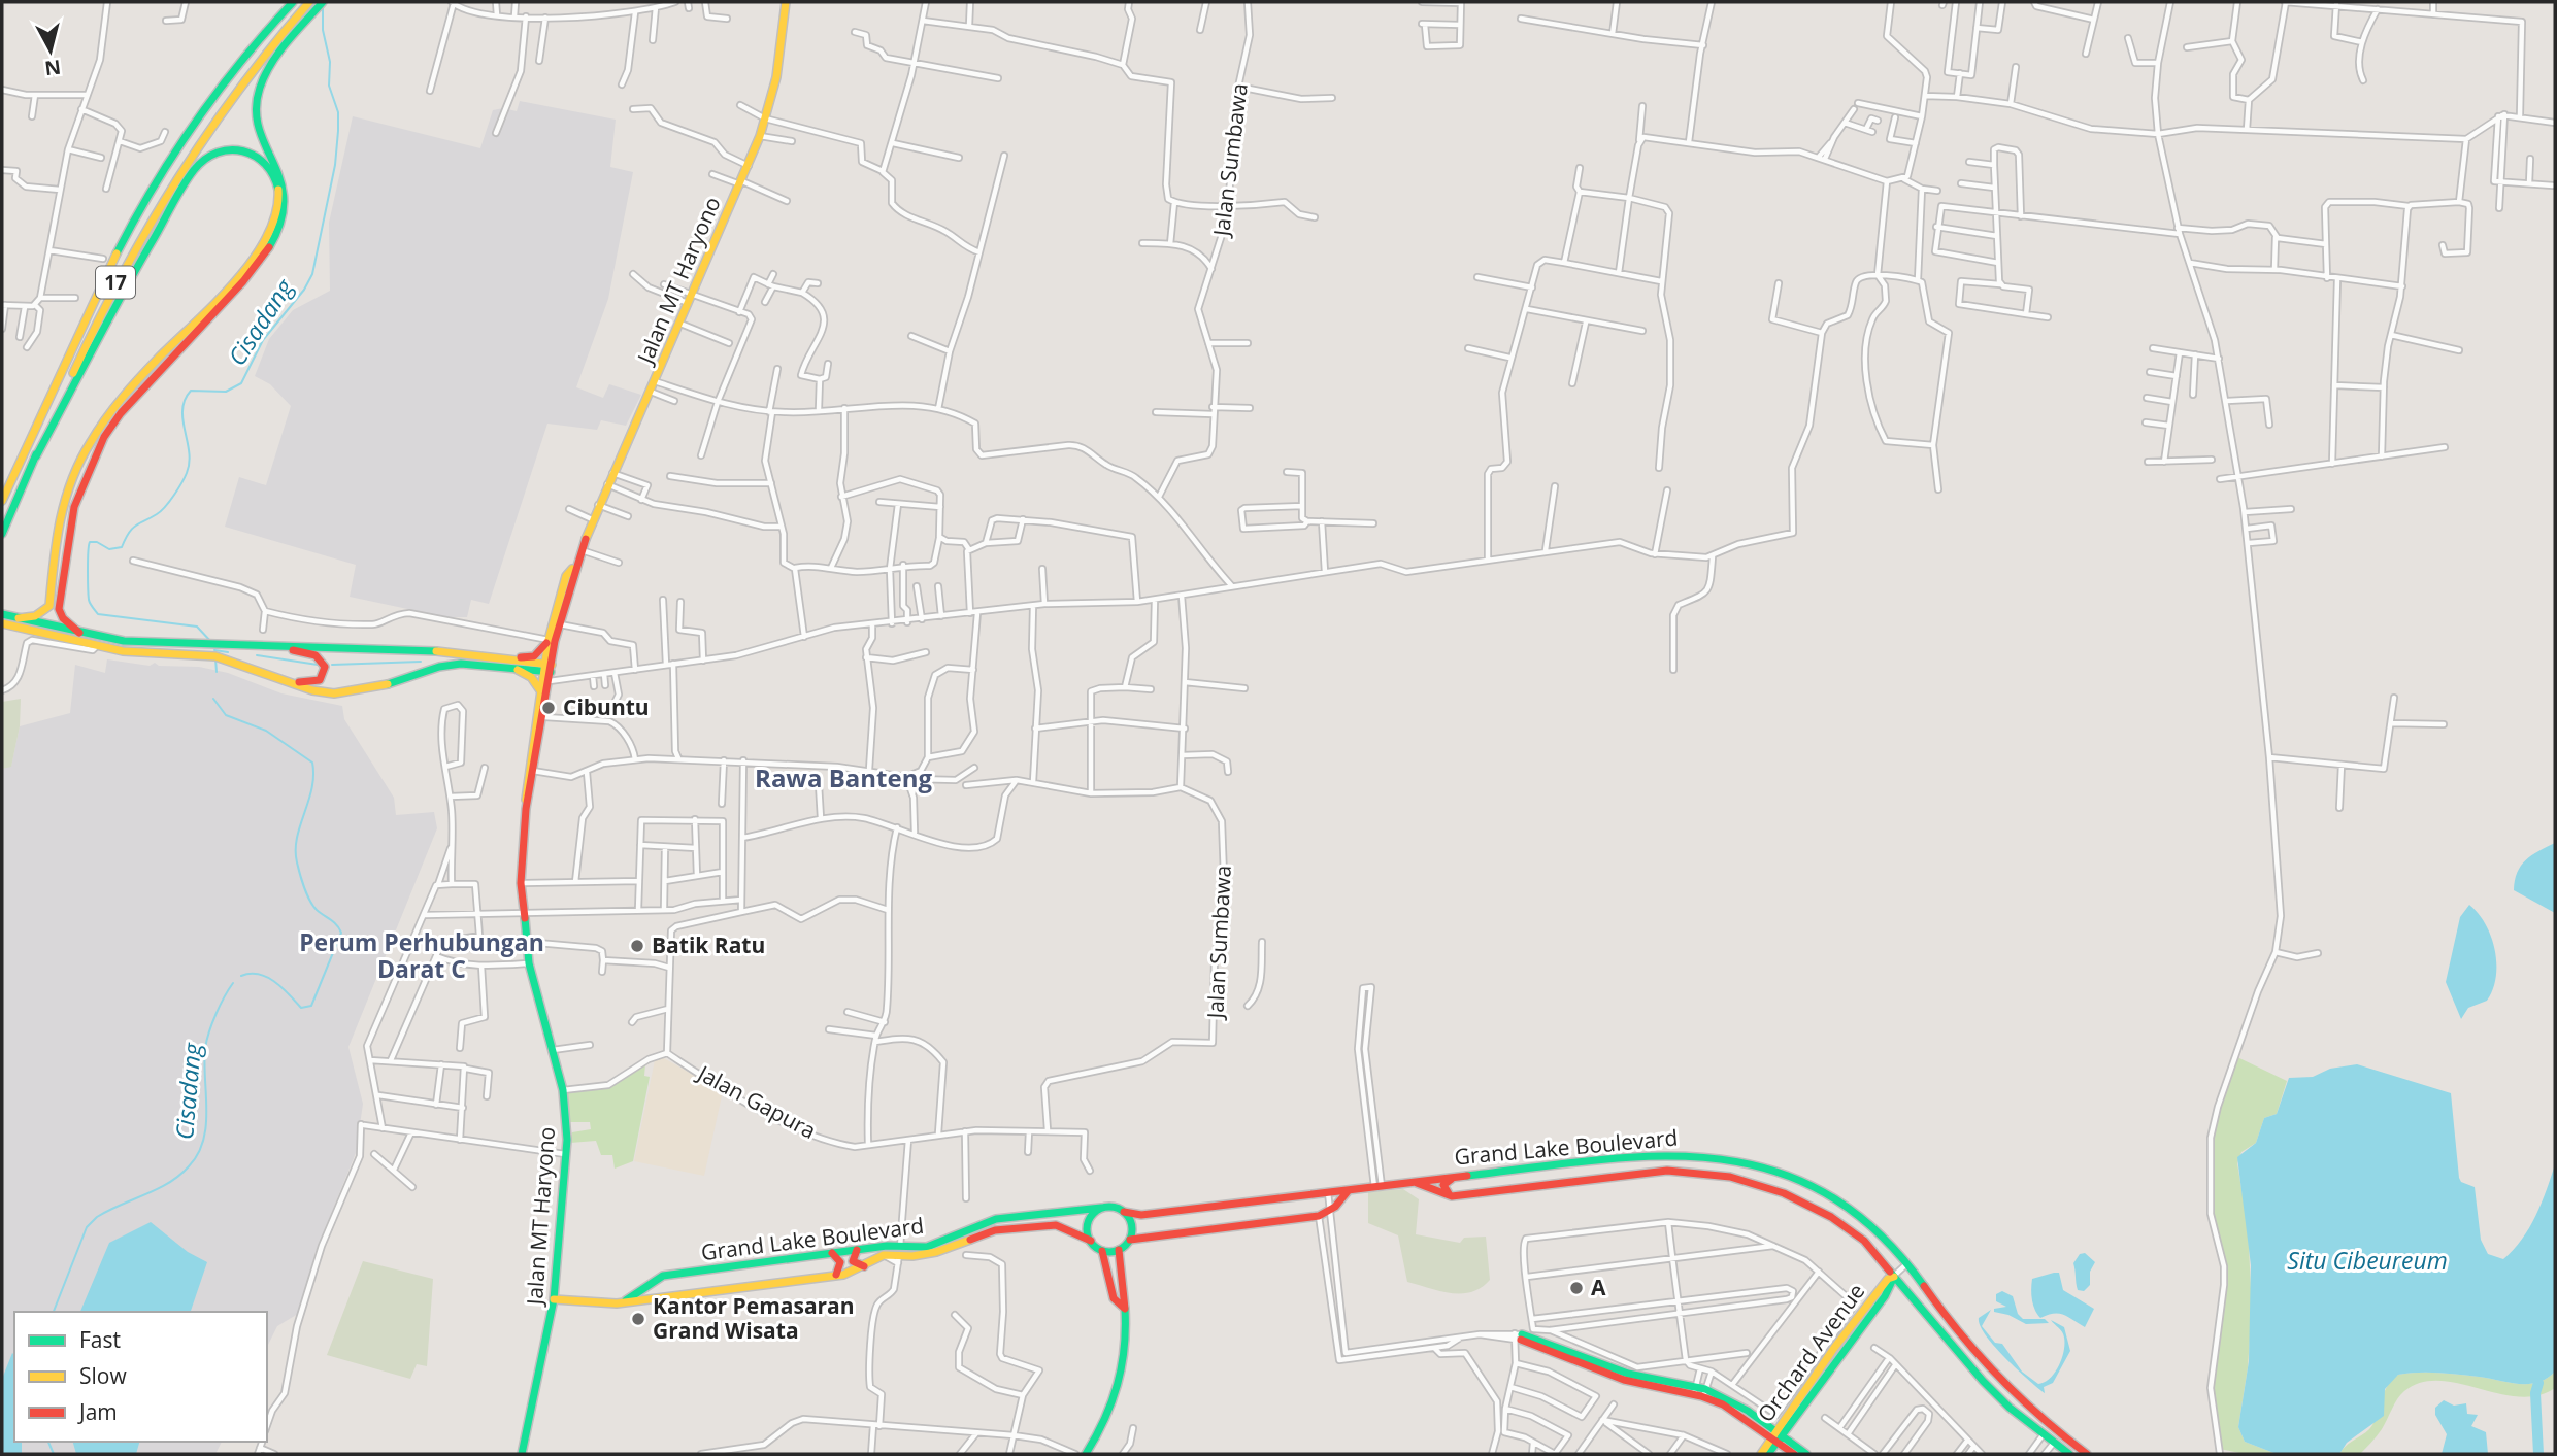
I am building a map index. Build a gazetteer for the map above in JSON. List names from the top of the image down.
{
  "streets": {
    "main road": [
      "Jalan MT Haryono",
      "17",
      "Grand Lake Boulevard",
      "Orchard Avenue"
    ],
    "street": ["Jalan Sumbawa", "Jalan Gapura"]
  },
  "crossings": [
    ["Jalan Sumbawa", "Jalan Gapura"],
    ["Jalan MT Haryono", "Grand Lake Boulevard"],
    ["Grand Lake Boulevard", "Orchard Avenue"]
  ],
  "districts": ["Rawa Banteng", "Perum Perhubungan Darat C"],
  "water": ["Cisadang", "Situ Cibeureum"],
  "places": [
    "Cibuntu",
    "Batik Ratu",
    "A",
    "Kantor Pemasaran Grand Wisata"
  ],
  "legend": ["Fast", "Slow", "Jam"],
  "north": "bottom"
}
